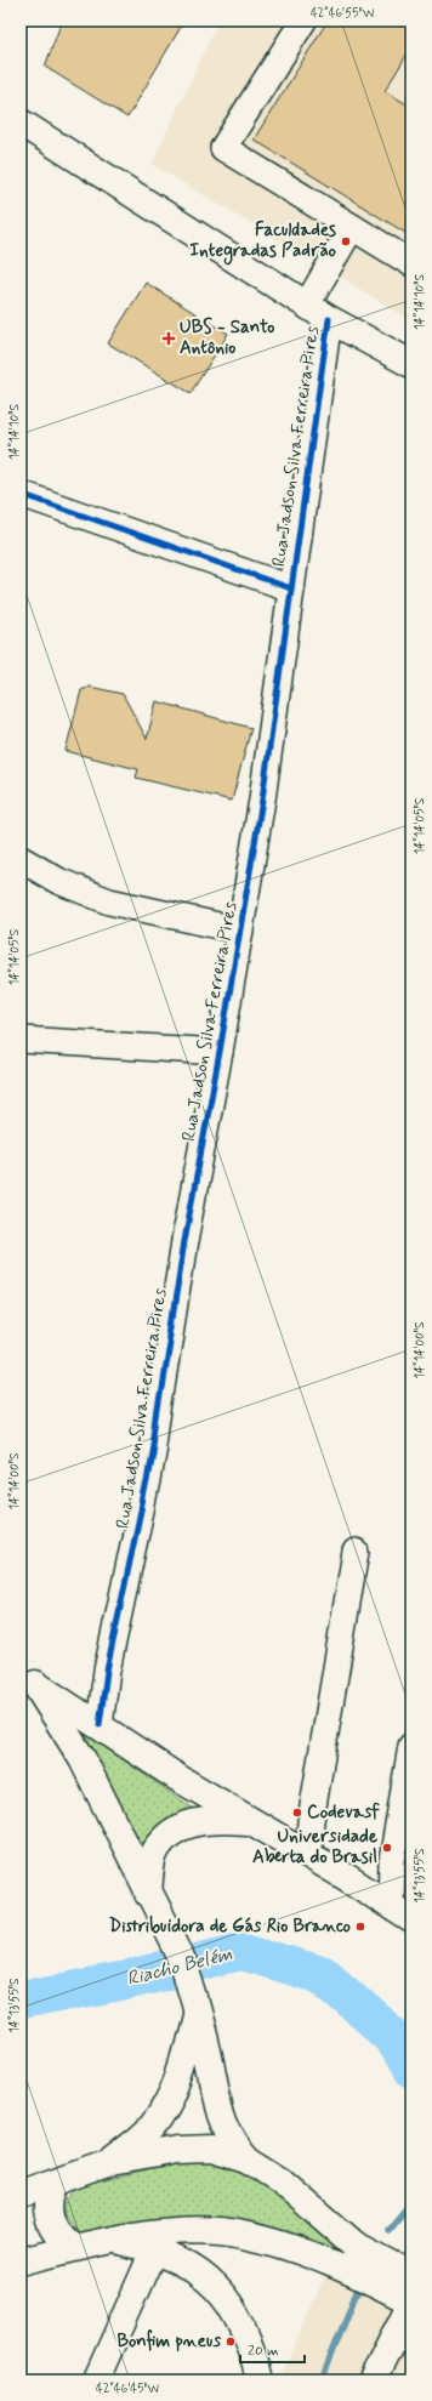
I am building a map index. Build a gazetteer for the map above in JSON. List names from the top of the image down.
{
  "streets": {
    "street": ["Rua Jadson Silva Ferreira Pires"]
  },
  "water": ["Riacho Belém"],
  "places": {
    "other": [
      "Faculdades Integradas Padrão",
      "Codevasf",
      "Universidade Aberta do Brasil",
      "Distribuidora de Gás Rio Branco",
      "Bonfim pneus"
    ],
    "health": ["UBS - Santo Antônio"]
  },
  "scale_bar": "20 m",
  "coordinates": [
    "42°46'55\"W",
    "14°14'10\"S",
    "14°14'05\"S",
    "14°14'00\"S",
    "14°13'55\"S",
    "42°46'45\"W"
  ]
}
